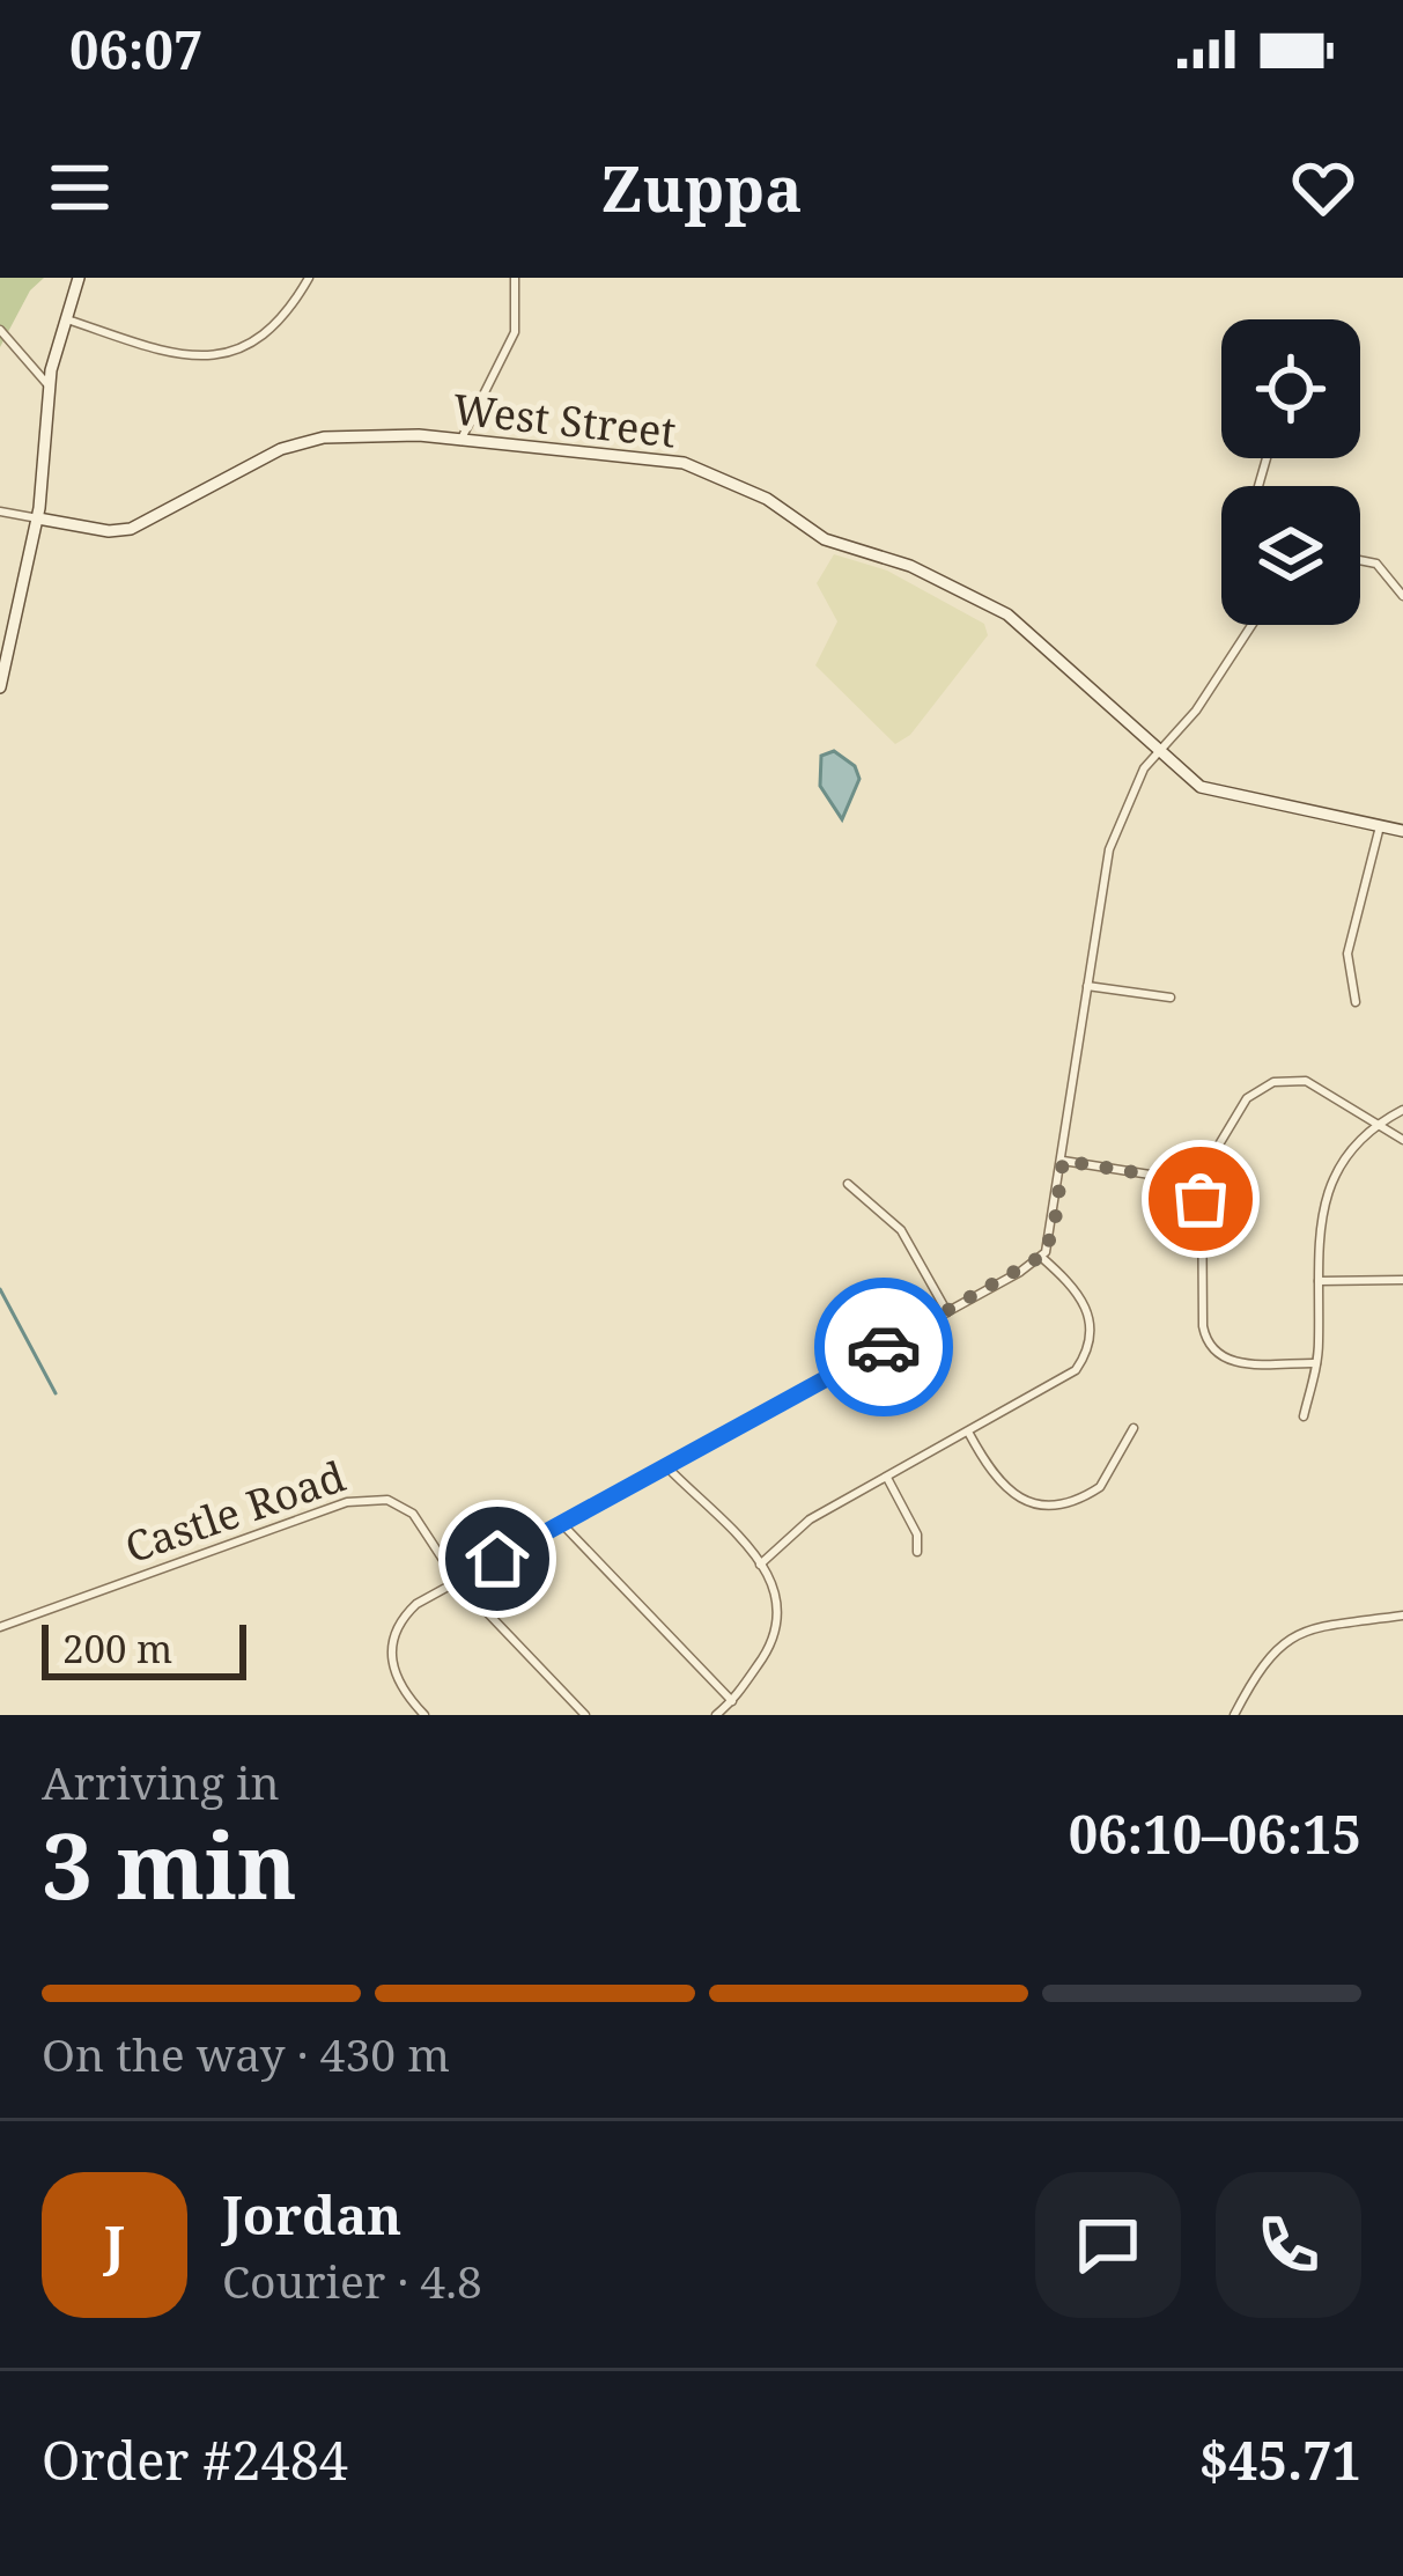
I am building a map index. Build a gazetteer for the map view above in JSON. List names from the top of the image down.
{
  "streets": {
    "street": ["West Street", "Castle Road"]
  },
  "scale_bar": "200 m",
  "page": {
    "status": "06:07",
    "header": "Zuppa",
    "scale": "200 m",
    "heading": ["3 min", "Arriving in", "06:10–06:15"],
    "panel": [
      "Jordan",
      "Courier · 4.8",
      "Order #2484",
      "$45.71"
    ],
    "bar": "On the way · 430 m",
    "round": "J"
  }
}
